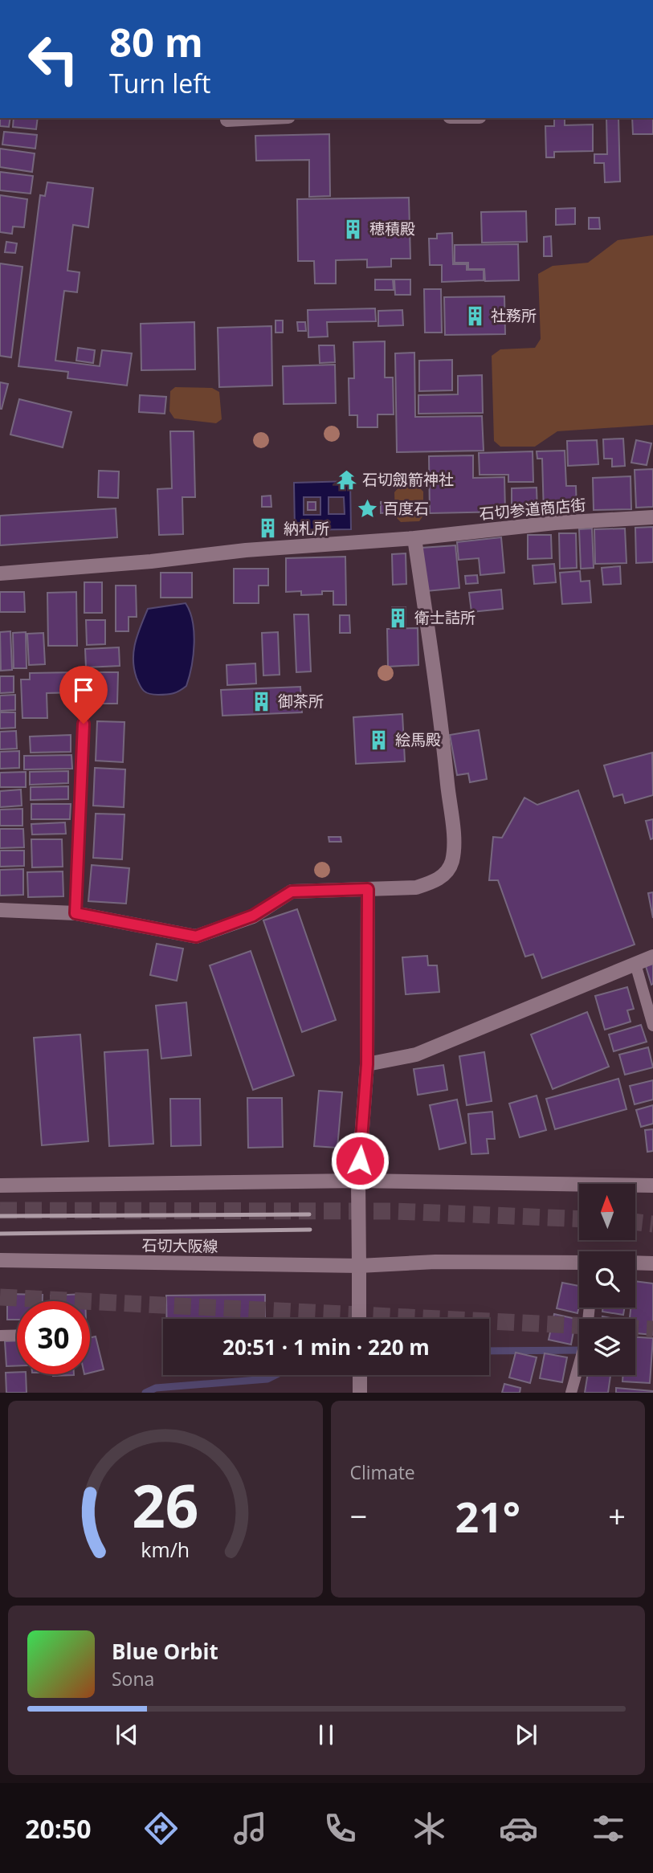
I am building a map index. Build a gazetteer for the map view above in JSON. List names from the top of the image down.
{
  "streets": {
    "street": ["石切参道商店街", "石切大阪線"]
  },
  "places": {
    "building": [
      "穂積殿",
      "社務所",
      "納札所",
      "衛士詰所",
      "御茶所",
      "絵馬殿"
    ],
    "temple": ["石切劔箭神社"],
    "place": ["百度石"]
  },
  "north": "top",
  "page": {
    "turn": ["80 m", "Turn left"],
    "limit": "30",
    "trip": "20:51 · 1 min · 220 m",
    "tile": "Climate",
    "heat": ["−", "21°", "+"],
    "song": ["Blue Orbit", "Sona"],
    "tabs": "20:50",
    "gauge": ["26", "km/h"]
  }
}
